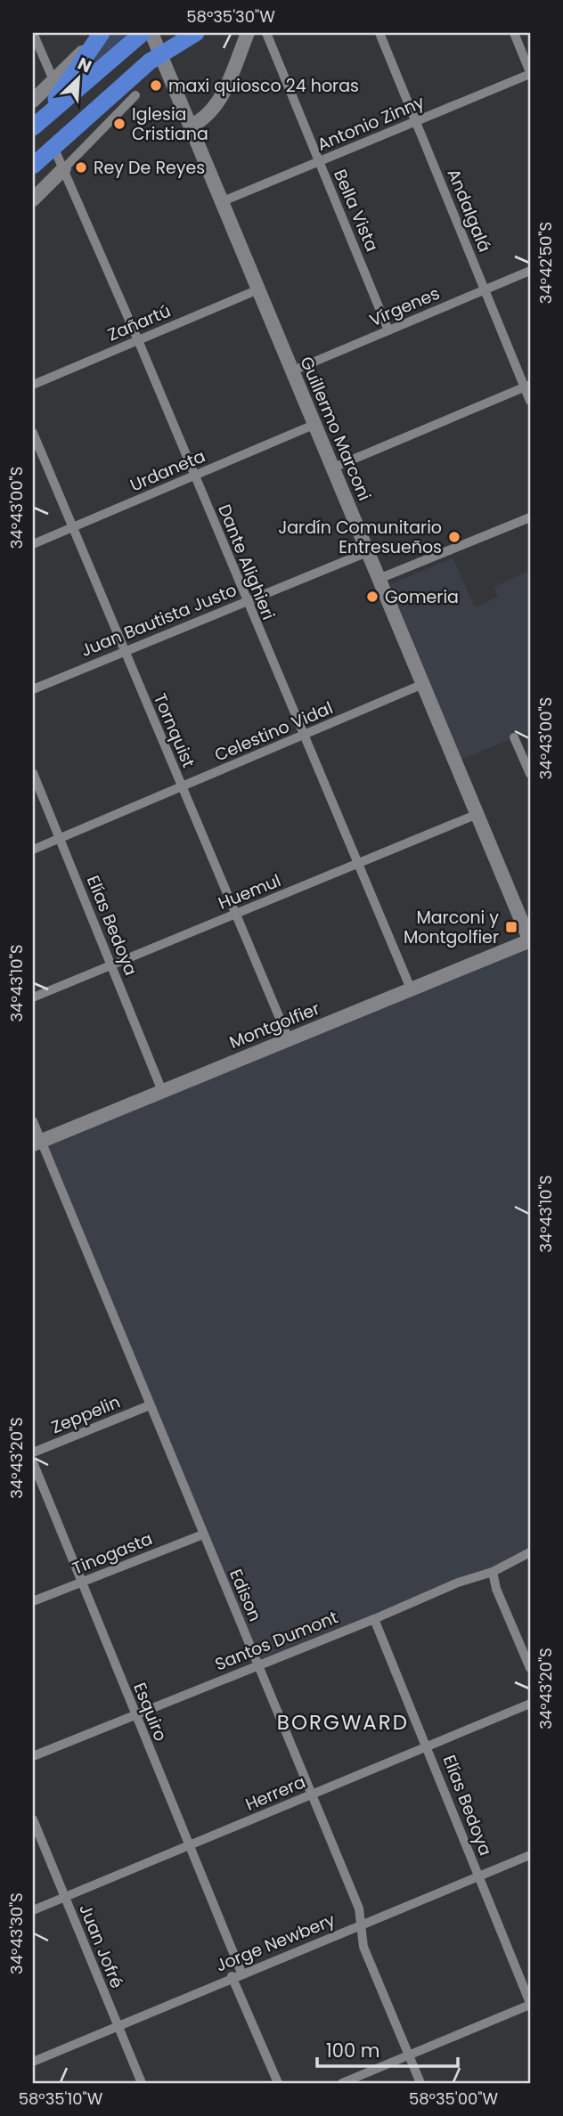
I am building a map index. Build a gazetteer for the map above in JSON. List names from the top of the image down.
{
  "streets": {
    "street": [
      "Antonio Zinny",
      "Bella Vista",
      "Andalgalá",
      "Vírgenes",
      "Zañartú",
      "Guillermo Marconi",
      "Urdaneta",
      "Dante Alighieri",
      "Juan Bautista Justo",
      "Tornquist",
      "Celestino Vidal",
      "Huemul",
      "Elías Bedoya",
      "Montgolfier",
      "Zeppelin",
      "Tinogasta",
      "Edison",
      "Santos Dumont",
      "Esquiro",
      "Herrera",
      "Jorge Newbery",
      "Juan Jofré"
    ]
  },
  "crossings": [
    ["Antonio Zinny", "Bella Vista"],
    ["Antonio Zinny", "Andalgalá"],
    ["Antonio Zinny", "Guillermo Marconi"],
    ["Bella Vista", "Vírgenes"],
    ["Andalgalá", "Vírgenes"],
    ["Vírgenes", "Guillermo Marconi"],
    ["Zañartú", "Guillermo Marconi"],
    ["Zañartú", "Dante Alighieri"],
    ["Guillermo Marconi", "Urdaneta"],
    ["Guillermo Marconi", "Juan Bautista Justo"],
    ["Guillermo Marconi", "Celestino Vidal"],
    ["Guillermo Marconi", "Huemul"],
    ["Guillermo Marconi", "Montgolfier"],
    ["Urdaneta", "Dante Alighieri"],
    ["Urdaneta", "Tornquist"],
    ["Dante Alighieri", "Juan Bautista Justo"],
    ["Dante Alighieri", "Celestino Vidal"],
    ["Dante Alighieri", "Huemul"],
    ["Dante Alighieri", "Montgolfier"],
    ["Juan Bautista Justo", "Tornquist"],
    ["Tornquist", "Celestino Vidal"],
    ["Tornquist", "Huemul"],
    ["Tornquist", "Montgolfier"],
    ["Celestino Vidal", "Elías Bedoya"],
    ["Huemul", "Elías Bedoya"],
    ["Elías Bedoya", "Montgolfier"],
    ["Elías Bedoya", "Santos Dumont"],
    ["Elías Bedoya", "Herrera"],
    ["Elías Bedoya", "Jorge Newbery"],
    ["Montgolfier", "Edison"],
    ["Zeppelin", "Edison"],
    ["Tinogasta", "Edison"],
    ["Tinogasta", "Esquiro"],
    ["Edison", "Santos Dumont"],
    ["Edison", "Herrera"],
    ["Edison", "Jorge Newbery"],
    ["Santos Dumont", "Esquiro"],
    ["Esquiro", "Herrera"],
    ["Esquiro", "Jorge Newbery"],
    ["Herrera", "Juan Jofré"],
    ["Jorge Newbery", "Juan Jofré"]
  ],
  "districts": ["BORGWARD"],
  "places": {
    "other": [
      "maxi quiosco 24 horas",
      "Iglesia Cristiana",
      "Rey De Reyes",
      "Jardín Comunitario Entresueños",
      "Gomeria"
    ],
    "transit": ["Marconi y Montgolfier"]
  },
  "scale_bar": "100 m",
  "north": "top right",
  "coordinates": [
    "58°35'30\"W",
    "34°42'50\"S",
    "34°43'00\"S",
    "34°43'10\"S",
    "34°43'20\"S",
    "34°43'30\"S",
    "58°35'10\"W",
    "58°35'00\"W"
  ]
}
